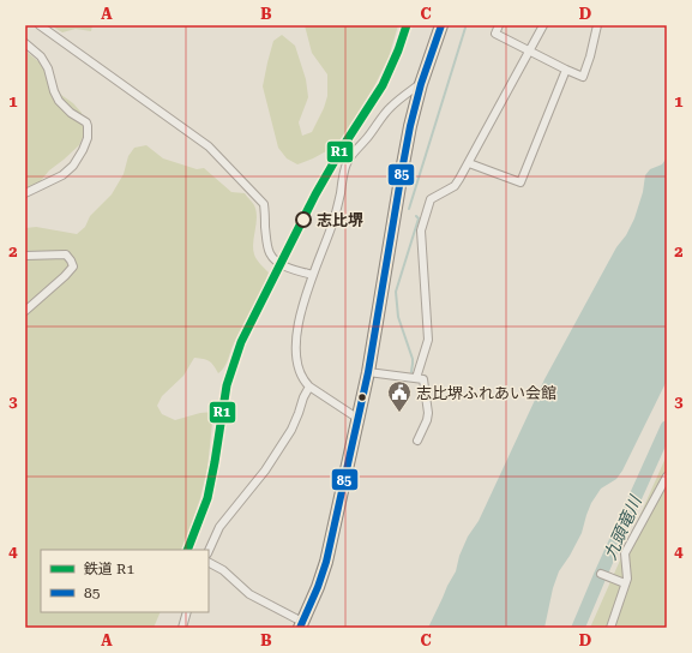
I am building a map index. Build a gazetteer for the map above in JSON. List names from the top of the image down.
{
  "water": ["九頭竜川"],
  "places": {
    "other": ["志比堺"],
    "public building": ["志比堺ふれあい会館"]
  },
  "lines": ["rail line R1", "transit line 85"],
  "legend": ["鉄道 R1", "85"],
  "grid": {
    "columns": [
      "A",
      "B",
      "C",
      "D"
    ],
    "rows": [
      "1",
      "2",
      "3",
      "4"
    ]
  }
}
